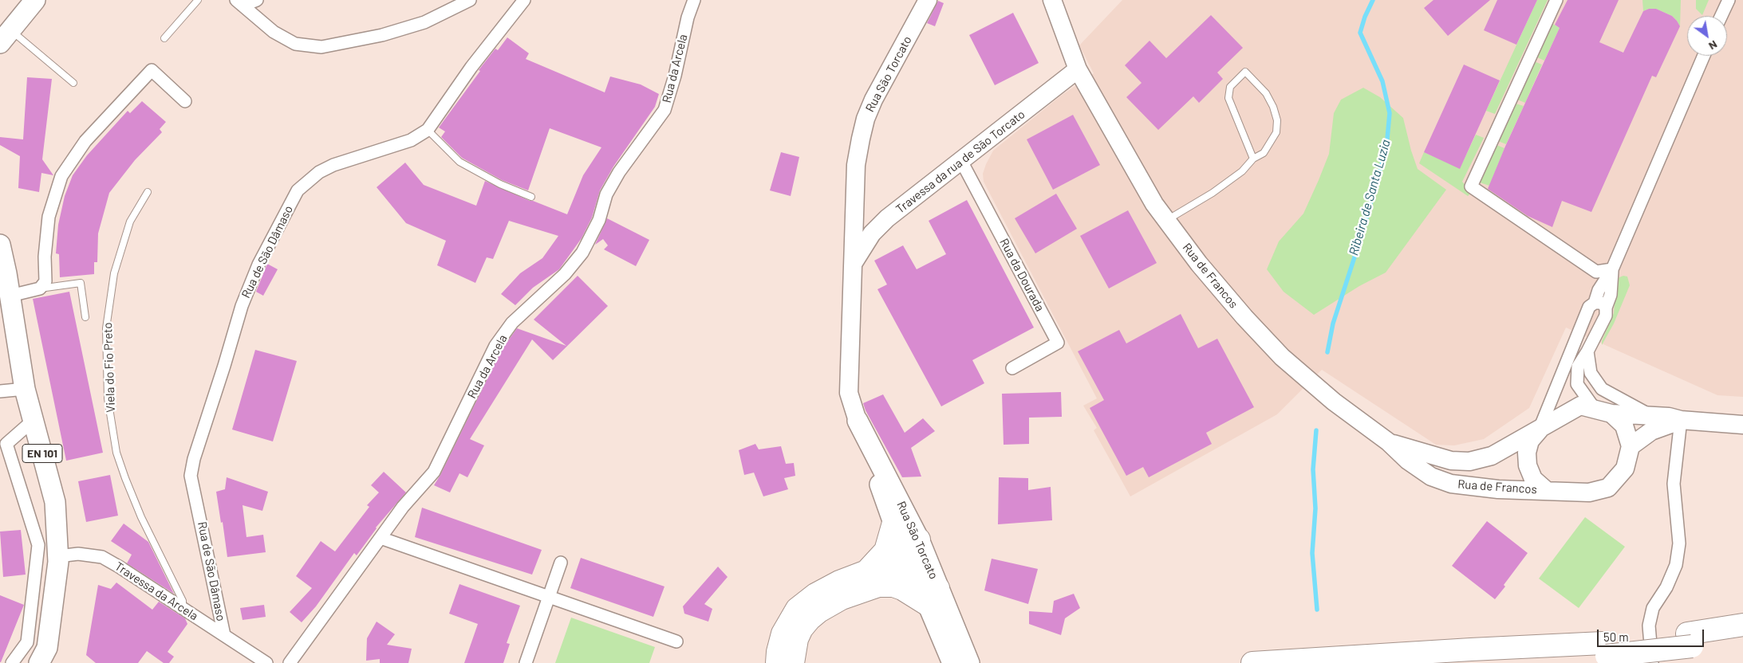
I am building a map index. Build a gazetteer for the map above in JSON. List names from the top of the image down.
{
  "streets": {
    "main road": ["Rua São Torcato", "EN 101"],
    "street": [
      "Rua da Arcela",
      "Travessa da rua de São Torcato",
      "Rua de São Dâmaso",
      "Rua da Dourada",
      "Rua de Francos",
      "Travessa da Arcela"
    ],
    "lane": ["Viela do Fio Preto"]
  },
  "crossings": [
    ["Rua São Torcato", "Travessa da rua de São Torcato"],
    ["Travessa da rua de São Torcato", "Rua da Dourada"],
    ["Travessa da rua de São Torcato", "Rua de Francos"],
    ["Rua de São Dâmaso", "Travessa da Arcela"],
    ["Viela do Fio Preto", "Travessa da Arcela"],
    ["EN 101", "Travessa da Arcela"]
  ],
  "water": ["Ribeira de Santa Luzia"],
  "scale_bar": "50 m",
  "north": "bottom right"
}
